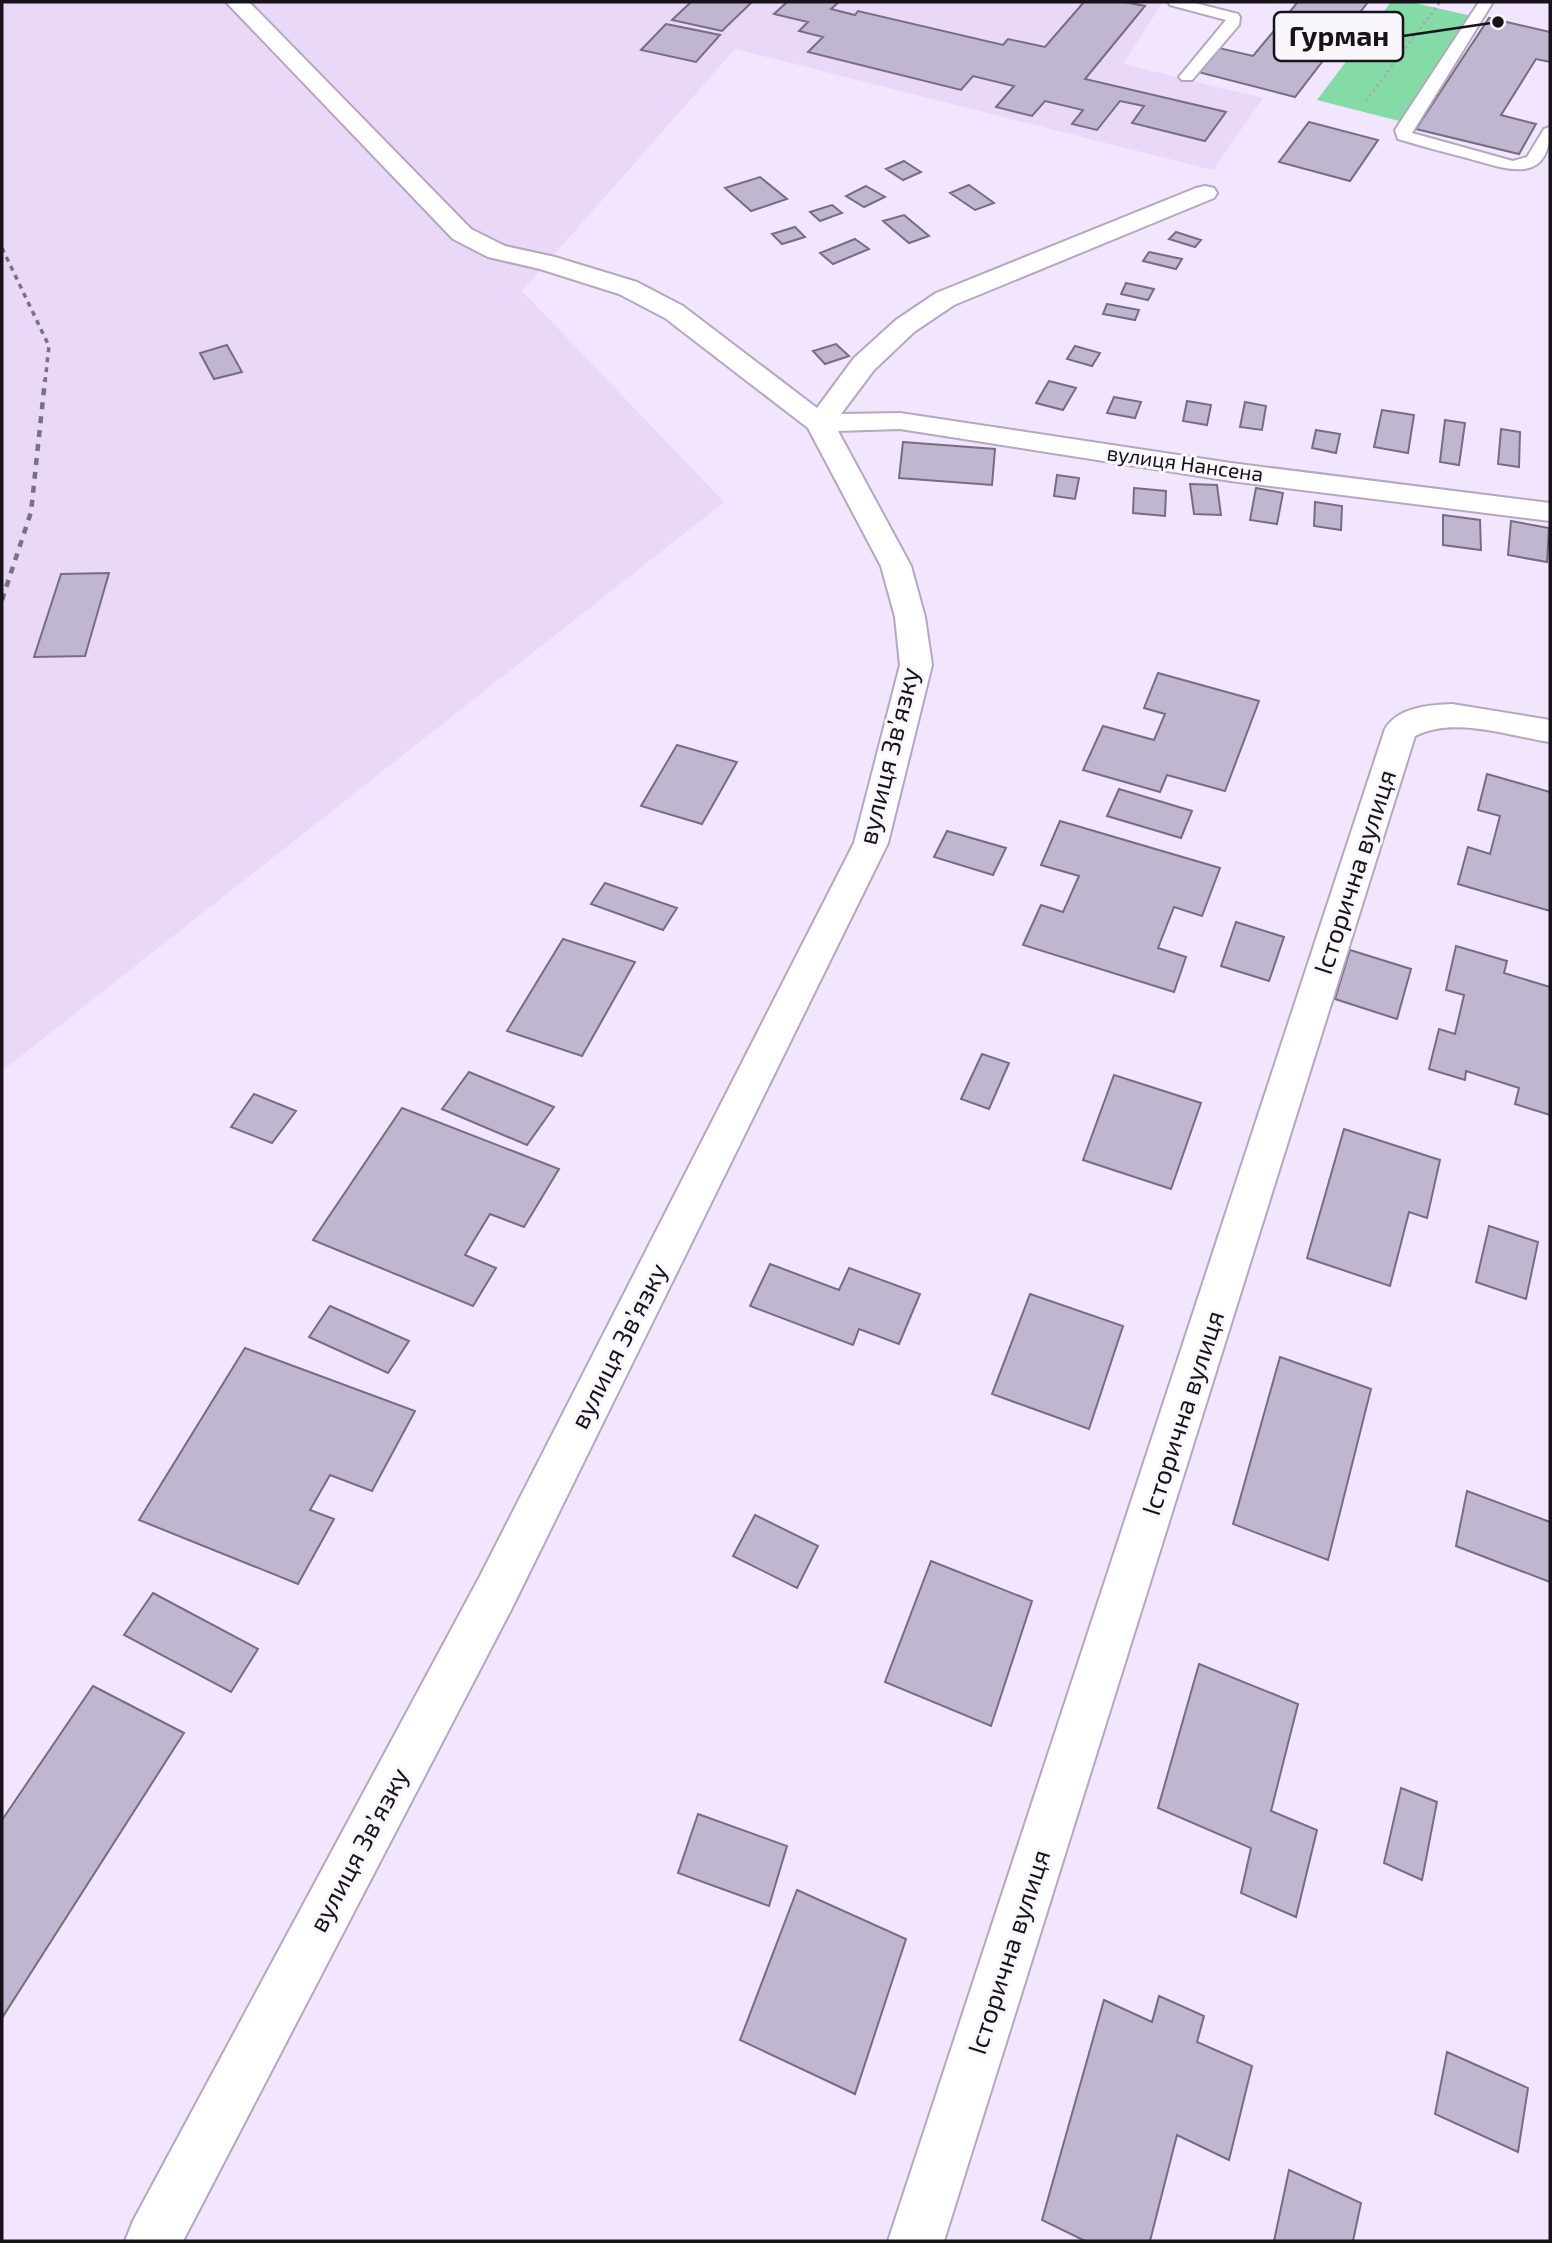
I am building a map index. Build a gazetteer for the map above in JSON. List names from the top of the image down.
{
  "streets": {
    "street": ["вулиця Нансена", "вулиця Звʼязку", "Історична вулиця"]
  },
  "crossings": [
    ["вулиця Нансена", "вулиця Звʼязку"]
  ],
  "places": ["Гурман"]
}
